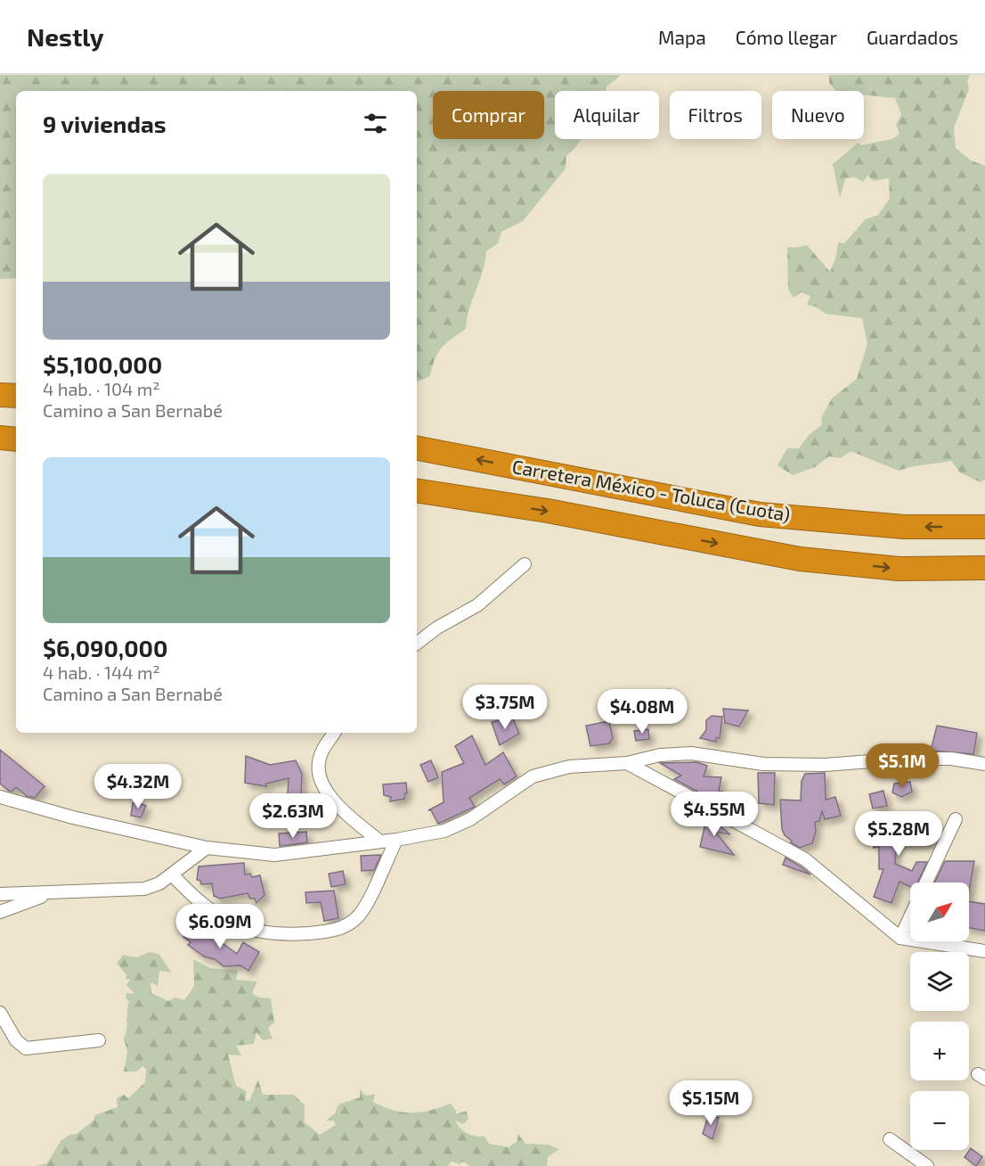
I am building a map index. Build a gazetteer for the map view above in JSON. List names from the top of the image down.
{
  "streets": {
    "highway": ["Carretera México - Toluca (Cuota)"]
  },
  "north": "top right",
  "page": {
    "header": "Nestly",
    "nav": ["Mapa", "Cómo llegar", "Guardados"],
    "chip": [
      "Comprar",
      "Alquilar",
      "Filtros",
      "Nuevo"
    ],
    "heading": "9 viviendas",
    "list": [
      {
        "name": "$5,100,000",
        "note": "4 hab. · 104 m² · Camino a San Bernabé"
      },
      {
        "name": "$6,090,000",
        "note": "4 hab. · 144 m² · Camino a San Bernabé"
      }
    ],
    "price": [
      "$3.75M",
      "$4.08M",
      "$5.1M",
      "$4.32M",
      "$4.55M",
      "$2.63M",
      "$5.28M",
      "$6.09M",
      "$5.15M"
    ],
    "map_buttons": ["+", "−"]
  }
}
